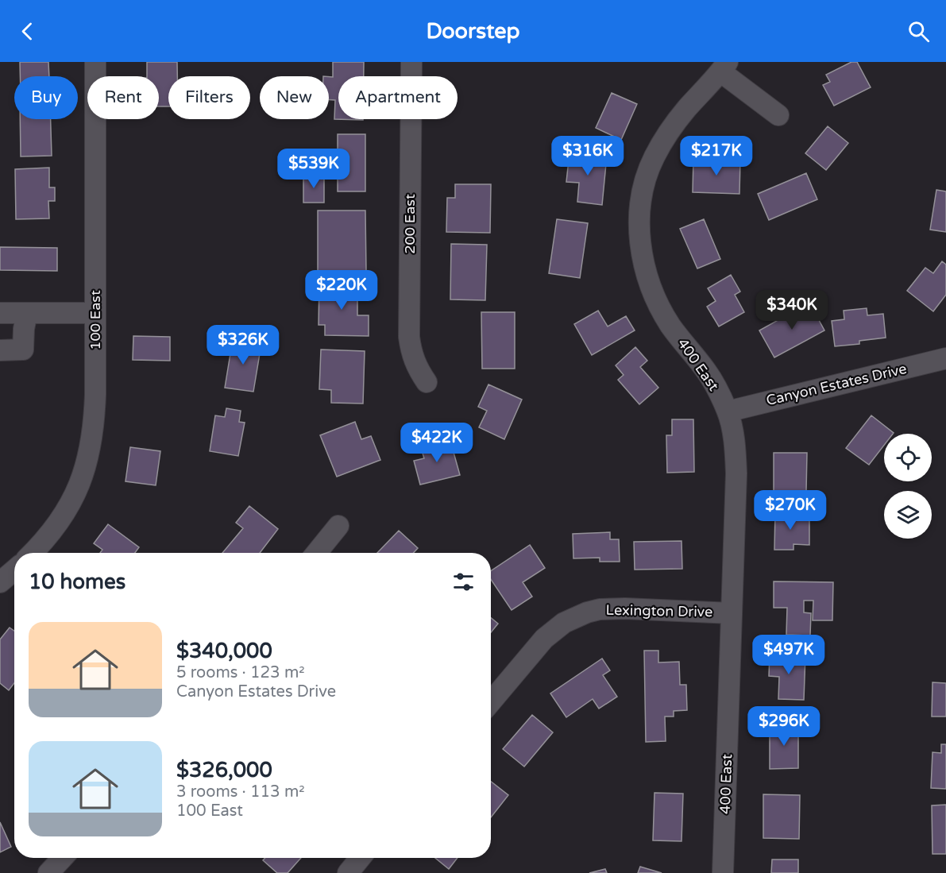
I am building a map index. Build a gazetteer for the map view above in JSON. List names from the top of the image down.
{
  "streets": {
    "street": [
      "200 East",
      "100 East",
      "400 East",
      "Canyon Estates Drive",
      "Lexington Drive"
    ]
  },
  "crossings": [
    ["400 East", "Canyon Estates Drive"],
    ["400 East", "Lexington Drive"]
  ],
  "page": {
    "header": "Doorstep",
    "chip": [
      "Buy",
      "Rent",
      "Filters",
      "New",
      "Apartment"
    ],
    "price": [
      "$316K",
      "$217K",
      "$539K",
      "$220K",
      "$340K",
      "$326K",
      "$422K",
      "$270K",
      "$497K",
      "$296K"
    ],
    "heading": "10 homes",
    "list": [
      {
        "name": "$340,000",
        "note": "5 rooms · 123 m² · Canyon Estates Drive"
      },
      {
        "name": "$326,000",
        "note": "3 rooms · 113 m² · 100 East"
      }
    ]
  }
}
